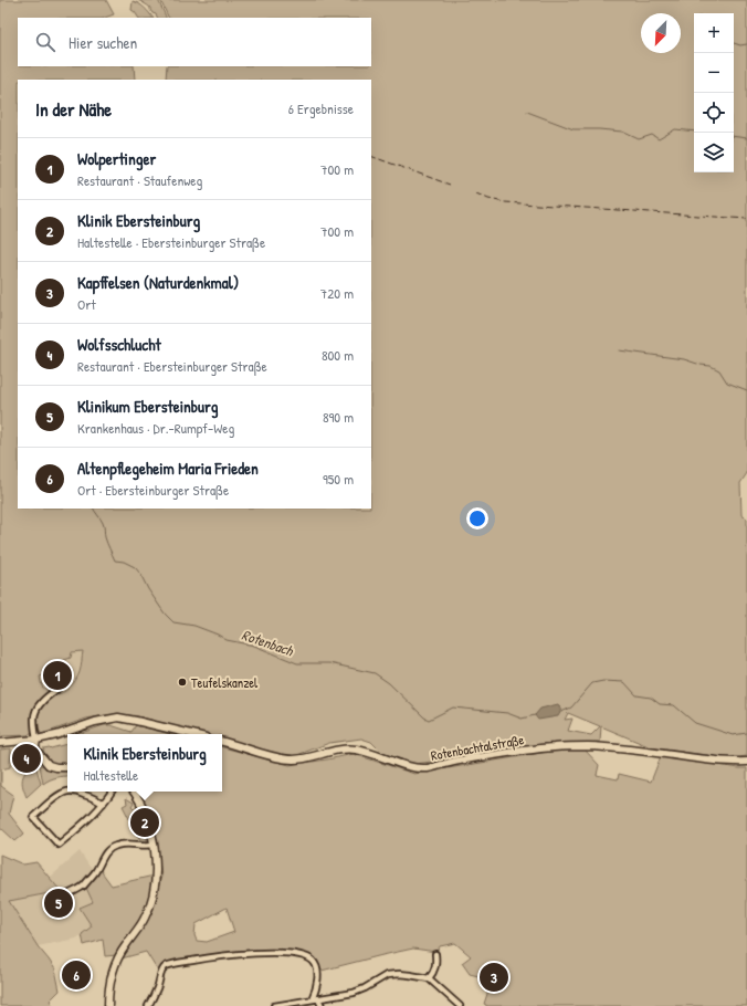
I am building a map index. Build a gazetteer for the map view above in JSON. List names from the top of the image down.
{
  "streets": {
    "main road": ["Rotenbachtalstraße"]
  },
  "water": ["Rotenbach"],
  "places": ["Teufelskanzel"],
  "north": "bottom left",
  "page": {
    "map_buttons": ["+", "−"],
    "search": "Hier suchen",
    "heading": ["In der Nähe", "6 Ergebnisse"],
    "list": [
      {
        "mark": "1",
        "name": "Wolpertinger",
        "note": "Restaurant · Staufenweg",
        "value": "700 m"
      },
      {
        "mark": "2",
        "name": "Klinik Ebersteinburg",
        "note": "Haltestelle · Ebersteinburger Straße",
        "value": "700 m"
      },
      {
        "mark": "3",
        "name": "Kapffelsen (Naturdenkmal)",
        "note": "Ort",
        "value": "720 m"
      },
      {
        "mark": "4",
        "name": "Wolfsschlucht",
        "note": "Restaurant · Ebersteinburger Straße",
        "value": "800 m"
      },
      {
        "mark": "5",
        "name": "Klinikum Ebersteinburg",
        "note": "Krankenhaus · Dr.-Rumpf-Weg",
        "value": "890 m"
      },
      {
        "mark": "6",
        "name": "Altenpflegeheim Maria Frieden",
        "note": "Ort · Ebersteinburger Straße",
        "value": "950 m"
      }
    ],
    "pins": [
      "1",
      "4",
      "2",
      "5",
      "6",
      "3"
    ],
    "popup": ["Klinik Ebersteinburg", "Haltestelle"]
  }
}
